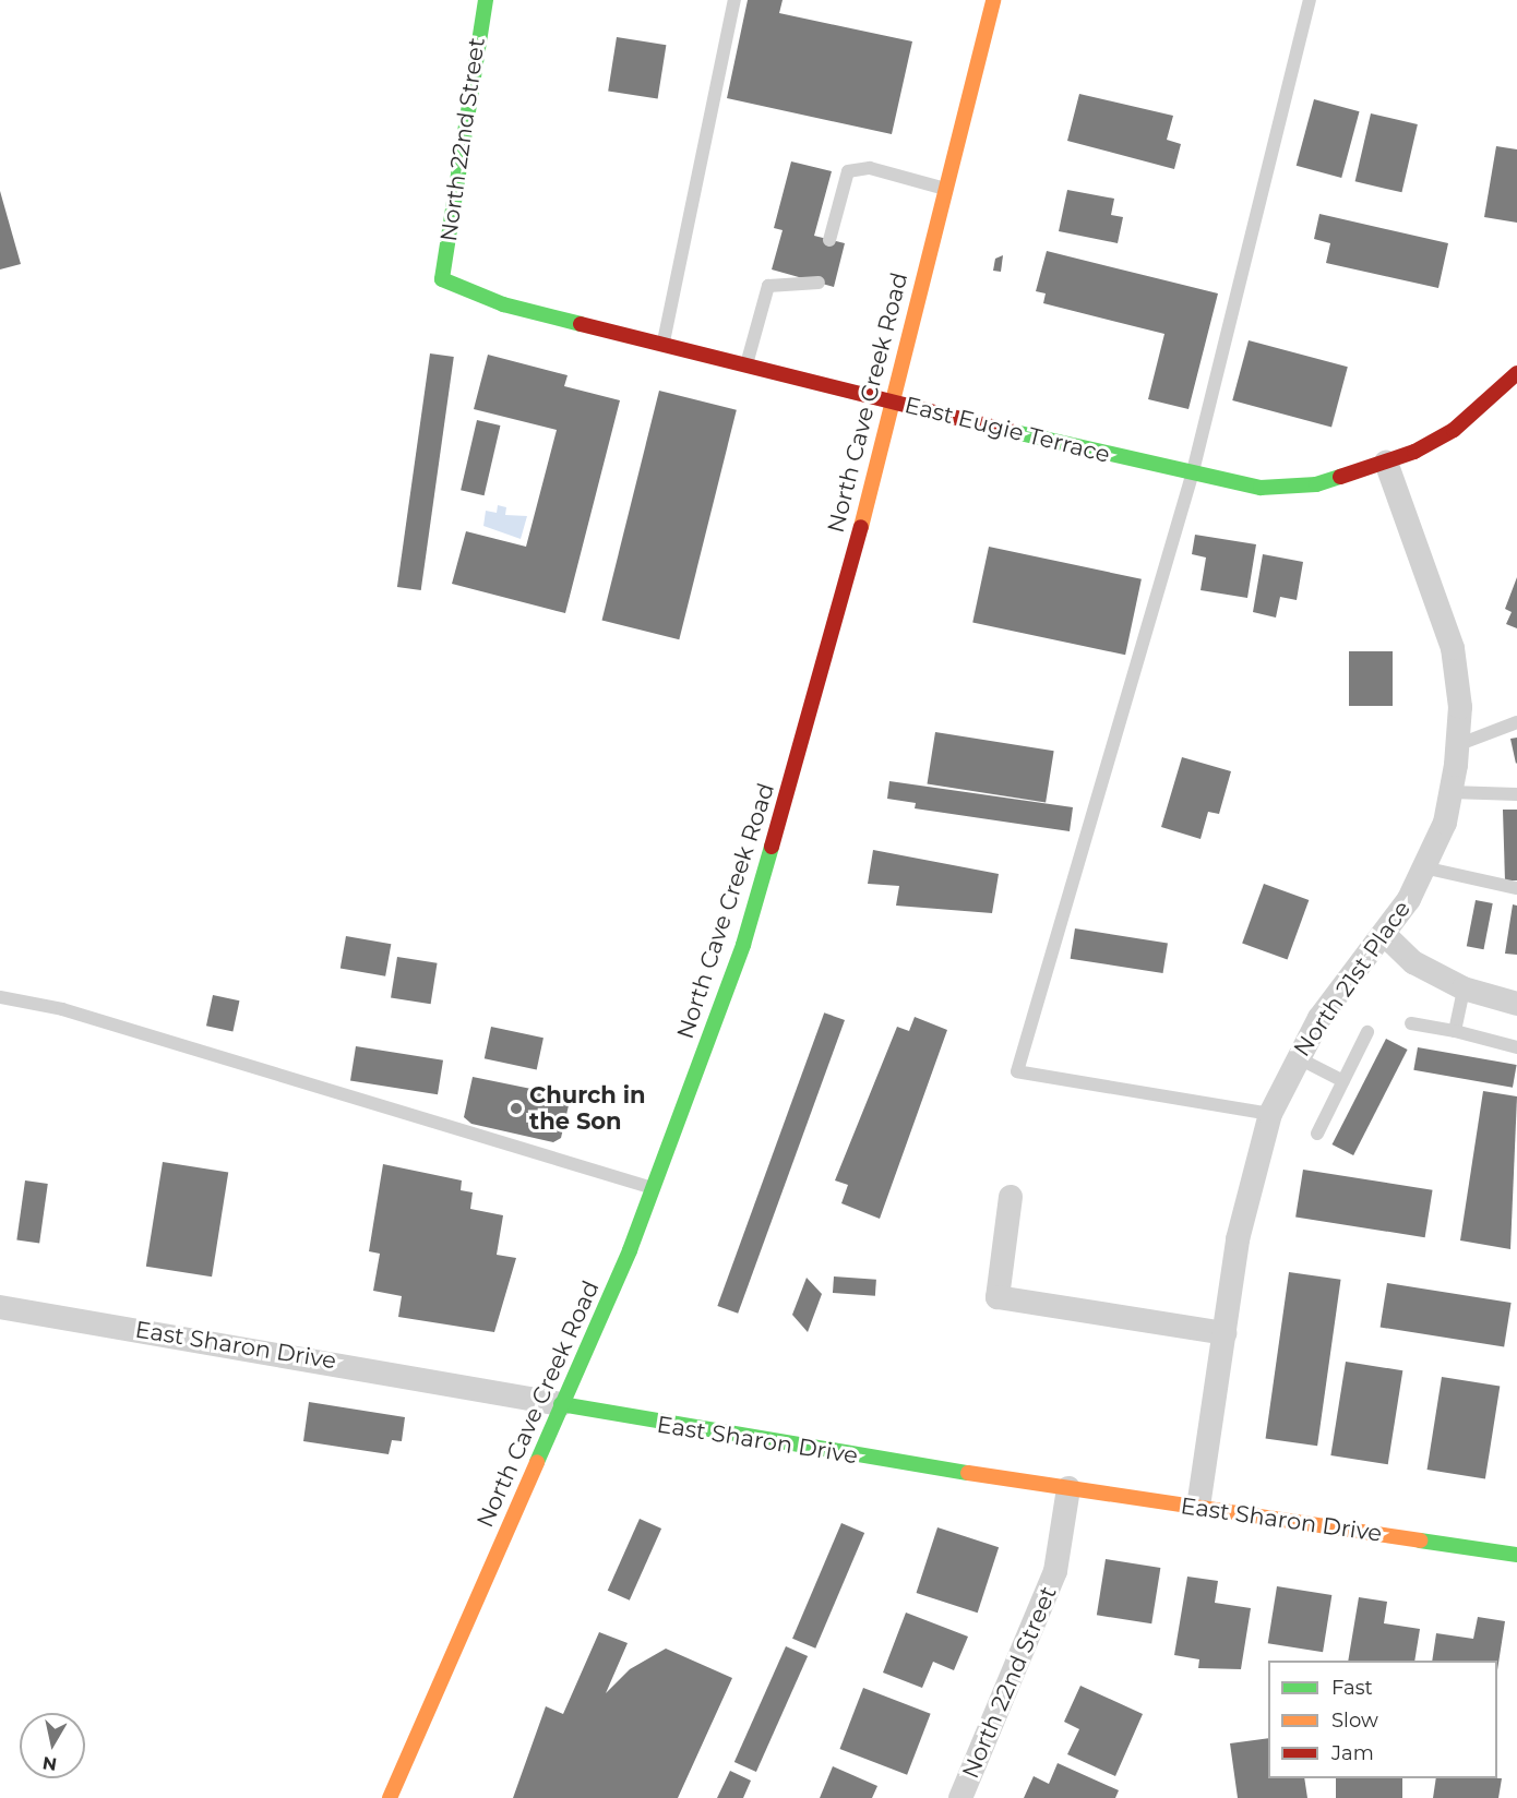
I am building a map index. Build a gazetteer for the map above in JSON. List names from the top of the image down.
{
  "streets": {
    "street": [
      "North 22nd Street",
      "North Cave Creek Road",
      "East Eugie Terrace",
      "North 21st Place",
      "East Sharon Drive"
    ]
  },
  "crossings": [
    ["North 22nd Street", "East Eugie Terrace"],
    ["North 22nd Street", "East Sharon Drive"],
    ["North Cave Creek Road", "East Eugie Terrace"],
    ["North Cave Creek Road", "East Sharon Drive"],
    ["East Eugie Terrace", "North 21st Place"],
    ["North 21st Place", "East Sharon Drive"]
  ],
  "places": ["Church in the Son"],
  "legend": ["Fast", "Slow", "Jam"],
  "north": "bottom"
}
